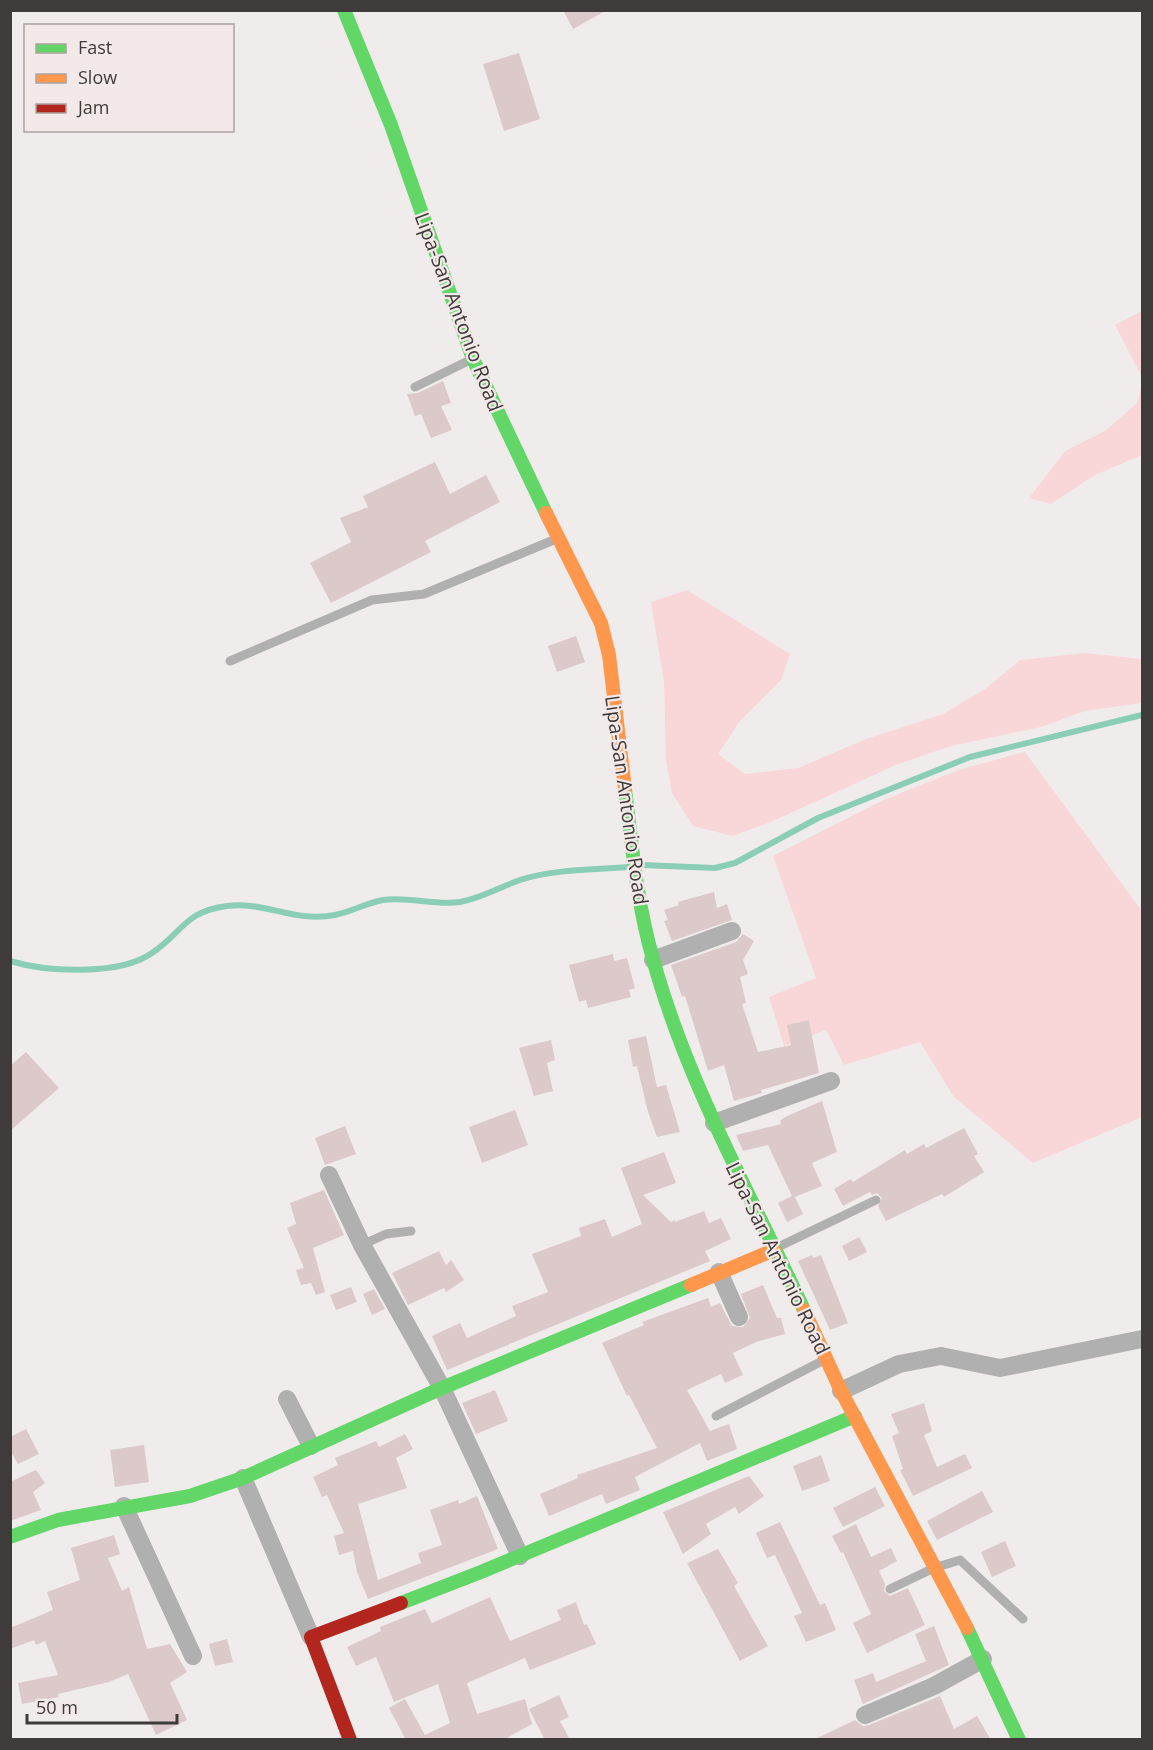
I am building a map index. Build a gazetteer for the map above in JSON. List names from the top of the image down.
{
  "streets": {
    "main road": ["Lipa-San Antonio Road"]
  },
  "legend": ["Fast", "Slow", "Jam"],
  "scale_bar": "50 m"
}
